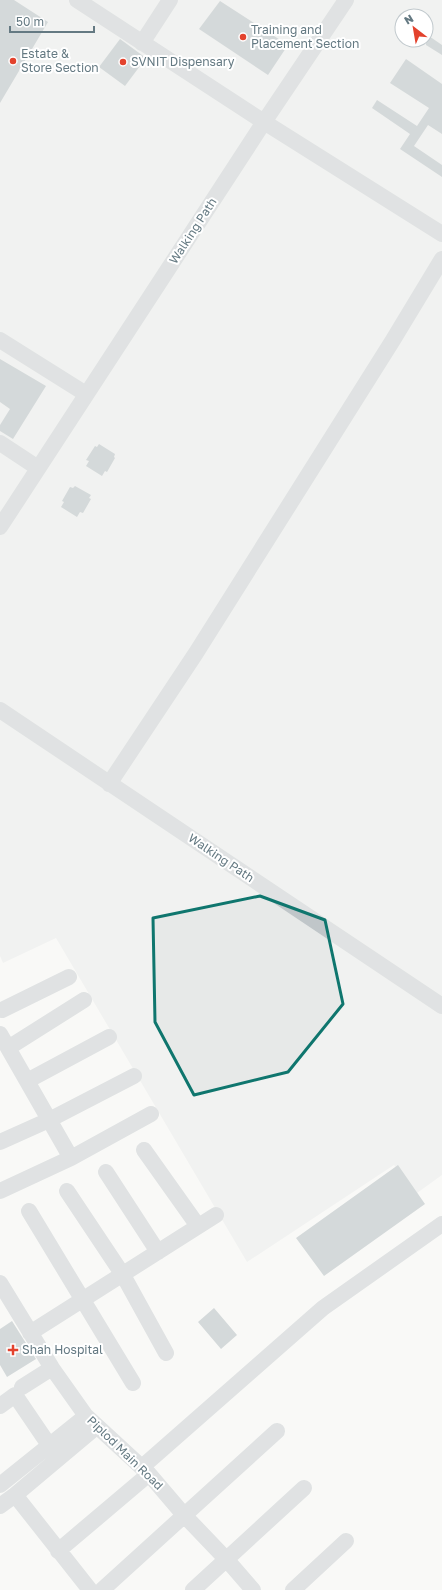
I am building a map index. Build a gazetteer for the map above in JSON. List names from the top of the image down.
{
  "streets": {
    "street": ["Walking Path", "Piplod Main Road"]
  },
  "places": {
    "other": ["Training and Placement Section", "Estate & Store Section", "SVNIT Dispensary"],
    "health": ["Shah Hospital"]
  },
  "scale_bar": "50 m",
  "north": "top left"
}
